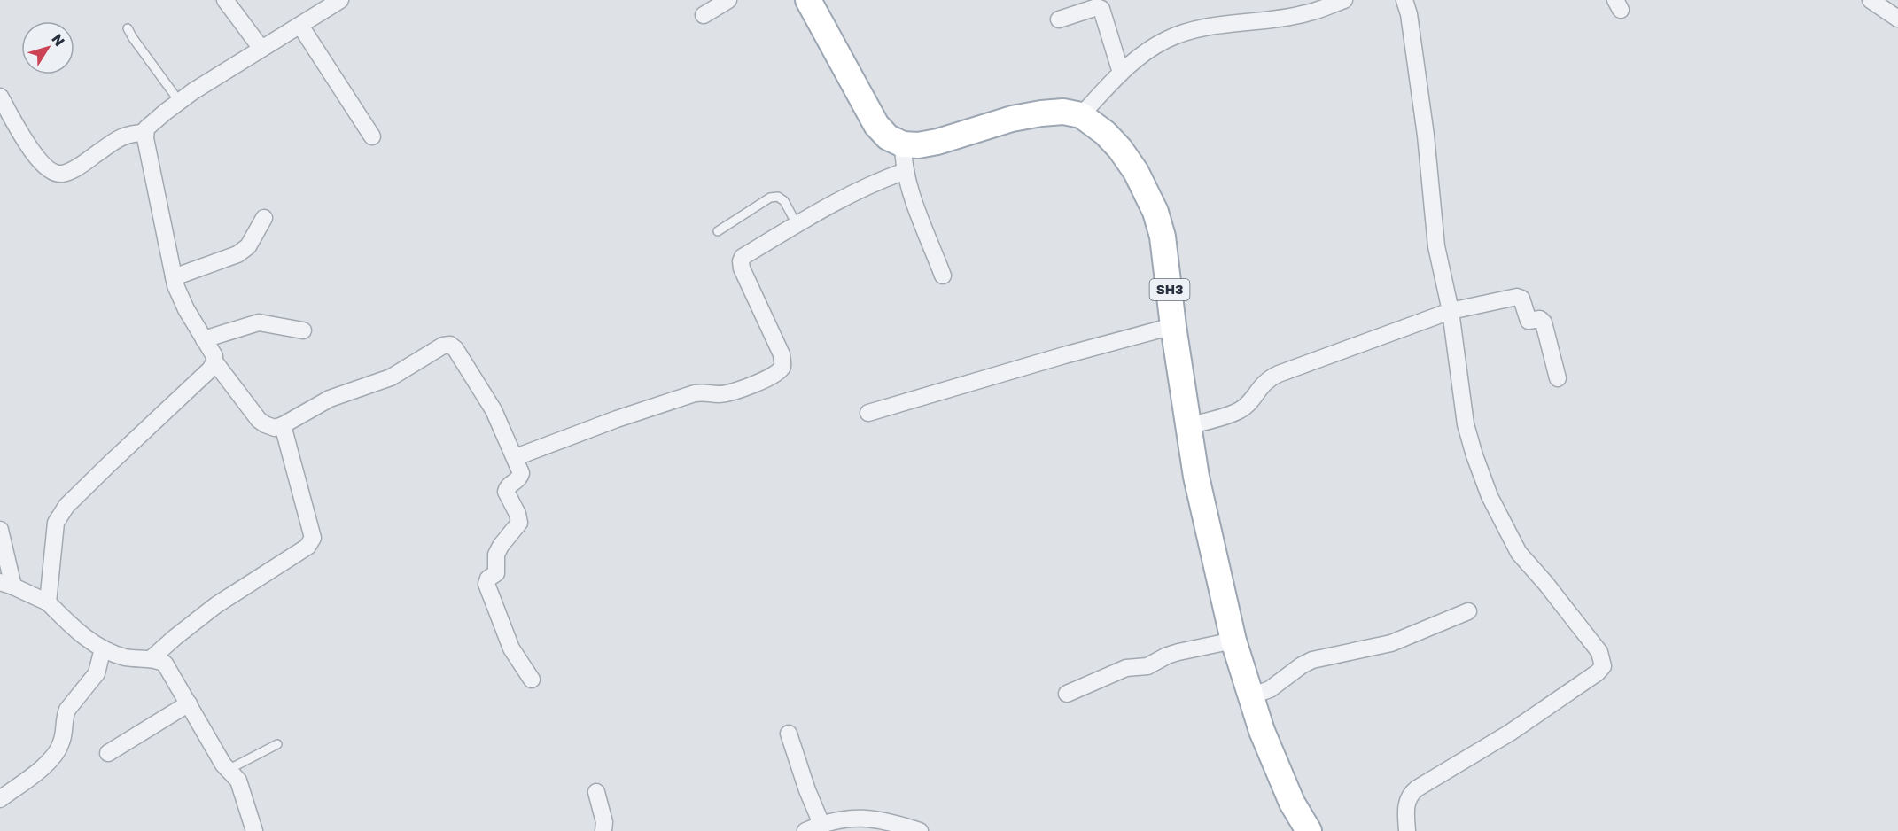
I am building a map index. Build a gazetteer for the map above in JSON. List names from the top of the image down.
{
  "streets": {
    "main road": ["SH3"]
  },
  "north": "top right"
}
